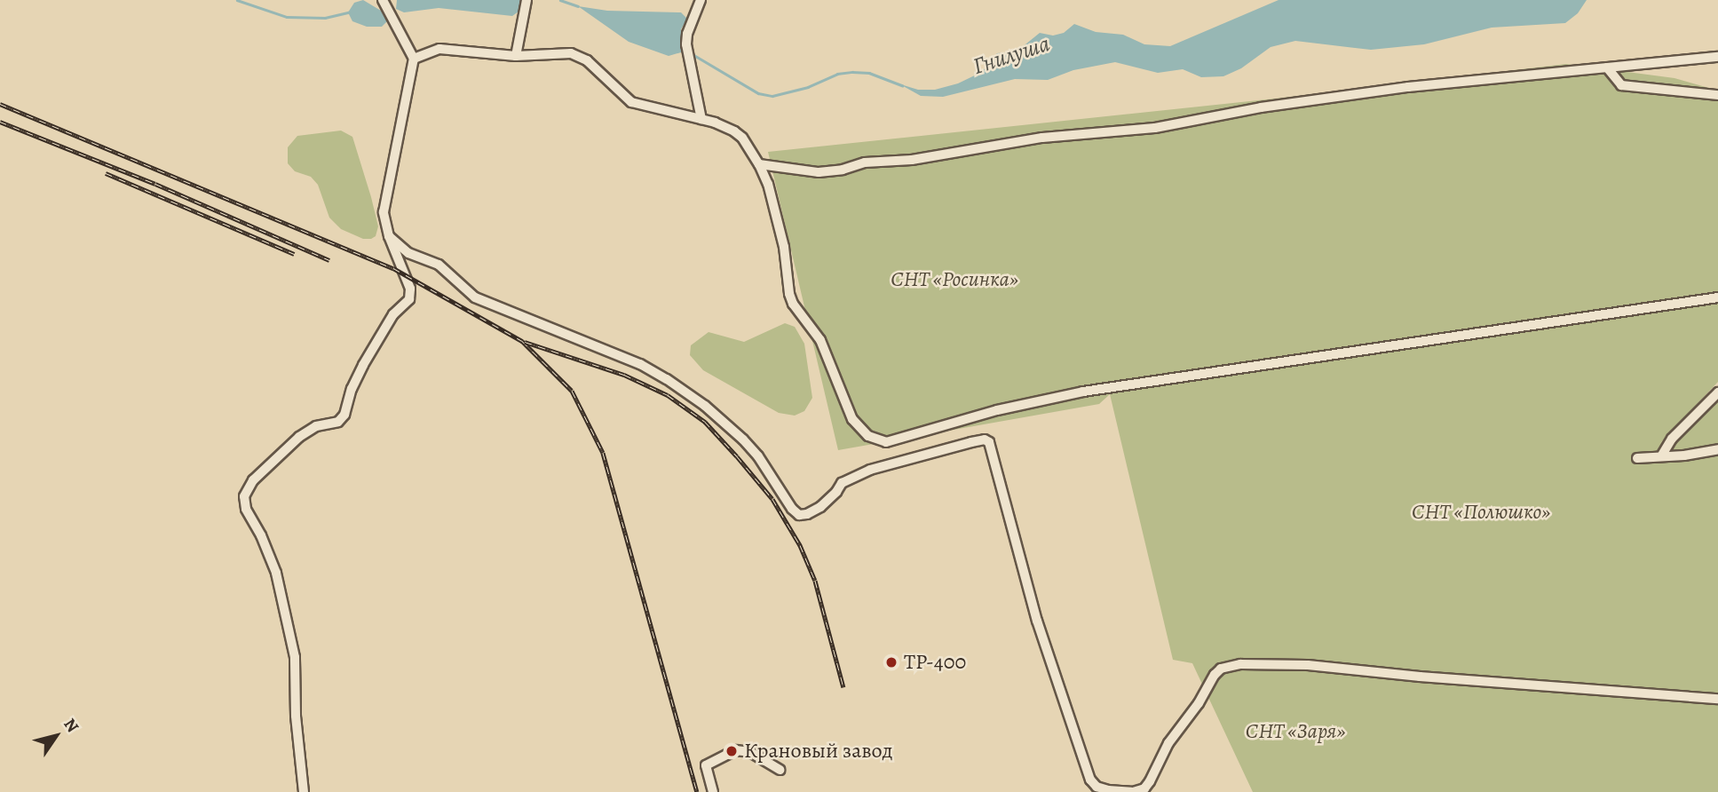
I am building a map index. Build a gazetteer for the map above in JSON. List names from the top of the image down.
{
  "water": ["Гнилуша"],
  "parks": ["СНТ «Росинка»", "СНТ «Полюшко»", "СНТ «Заря»"],
  "places": ["ТР-400", "Крановый завод"],
  "north": "top right"
}
